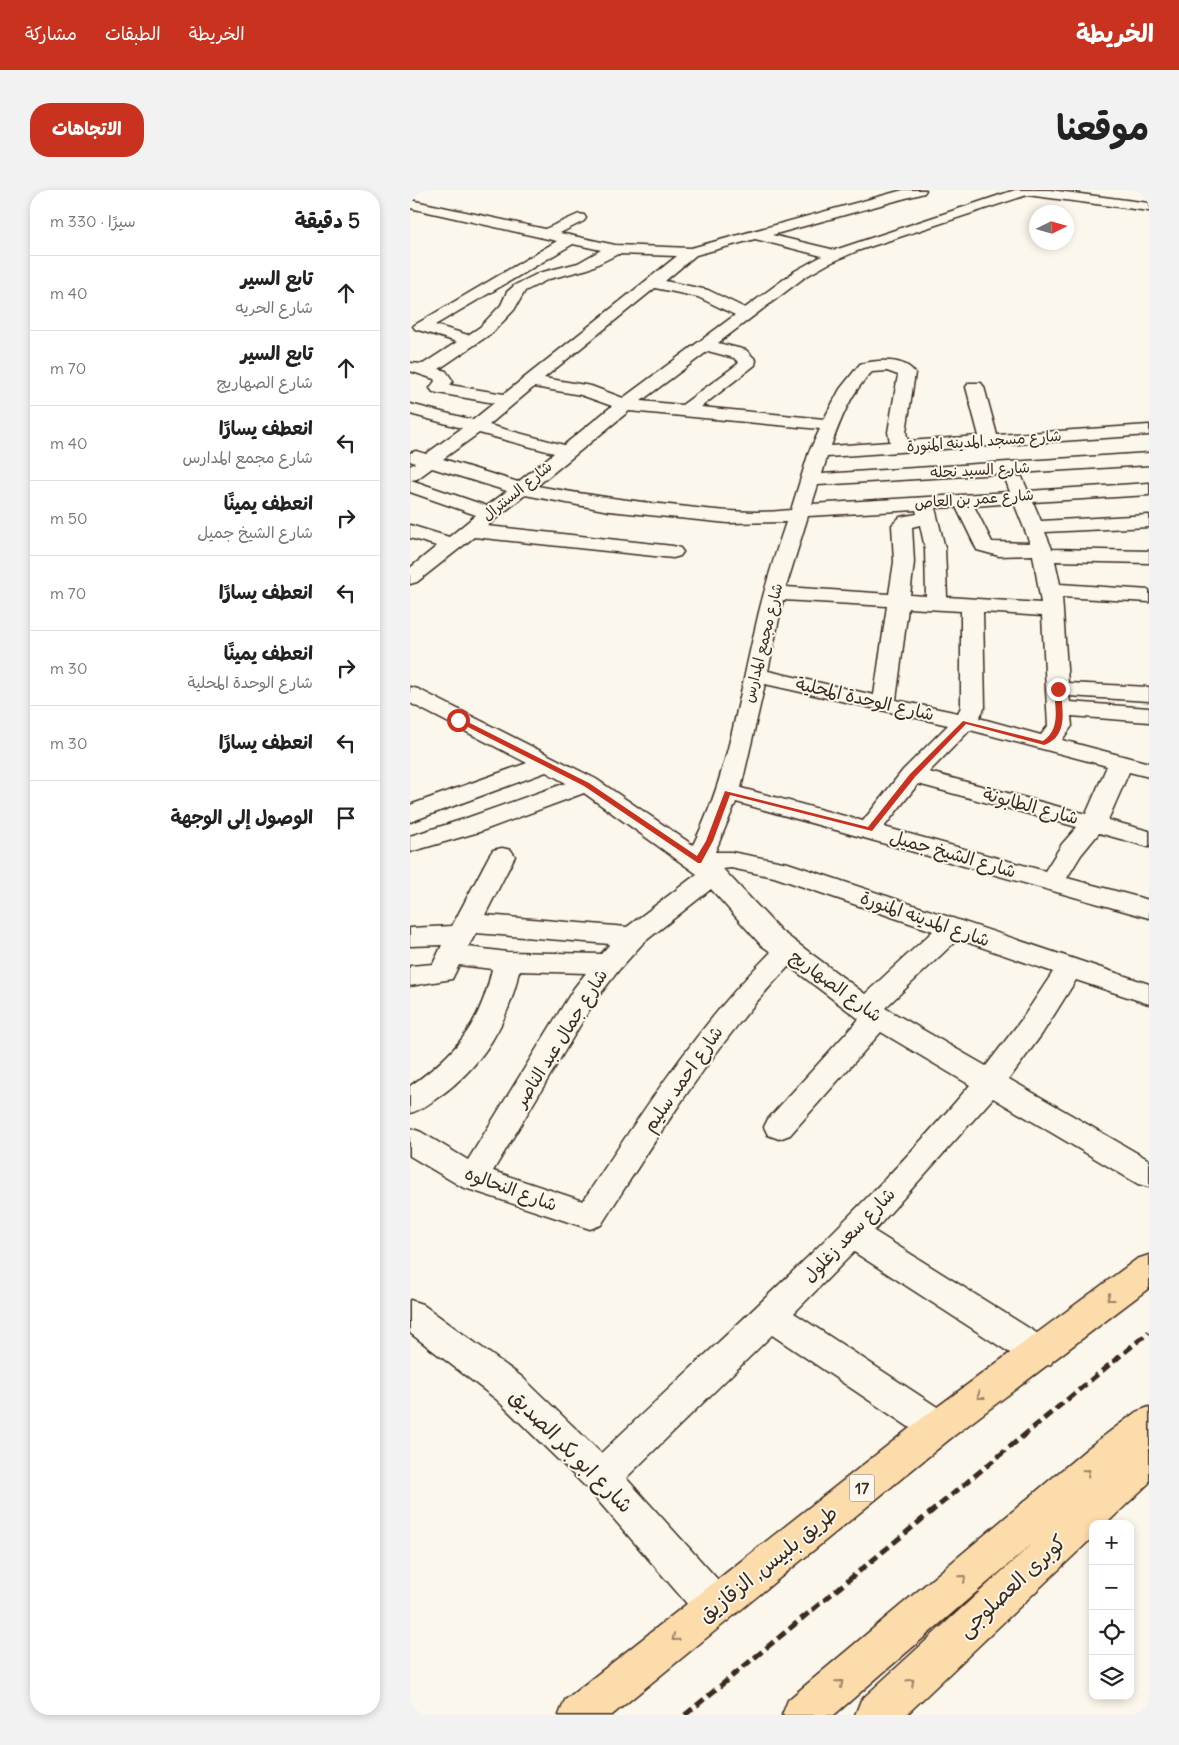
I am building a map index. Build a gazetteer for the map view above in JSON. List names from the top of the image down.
{
  "streets": {
    "highway": ["17", "طريق بلبيس, الزقازيق", "كوبرى العصلوجى"],
    "street": [
      "شارع مسجد المدينه المنورة",
      "شارع السيد نحله",
      "شارع السنترال",
      "شارع عمر بن العاص",
      "شارع مجمع المدارس",
      "شارع الوحدة المحلية",
      "شارع الطابونة",
      "شارع الشيخ جميل",
      "شارع المدينه المنورة",
      "شارع الصهاريج",
      "شارع جمال عبد الناصر",
      "شارع احمد سليم",
      "شارع النحالوه",
      "شارع سعد زغلول",
      "شارع ابو بكر الصديق"
    ]
  },
  "crossings": [
    ["شارع مسجد المدينه المنورة", "شارع السنترال"],
    ["شارع مسجد المدينه المنورة", "شارع مجمع المدارس"],
    ["شارع السيد نحله", "شارع عمر بن العاص"],
    ["شارع السيد نحله", "شارع مجمع المدارس"],
    ["شارع السنترال", "شارع عمر بن العاص"],
    ["شارع عمر بن العاص", "شارع مجمع المدارس"],
    ["شارع مجمع المدارس", "شارع الوحدة المحلية"],
    ["شارع مجمع المدارس", "شارع الشيخ جميل"],
    ["شارع مجمع المدارس", "شارع المدينه المنورة"],
    ["شارع مجمع المدارس", "شارع الصهاريج"],
    ["شارع مجمع المدارس", "شارع جمال عبد الناصر"],
    ["شارع المدينه المنورة", "شارع الصهاريج"],
    ["شارع المدينه المنورة", "شارع جمال عبد الناصر"],
    ["شارع المدينه المنورة", "شارع سعد زغلول"],
    ["شارع الصهاريج", "شارع جمال عبد الناصر"],
    ["شارع الصهاريج", "شارع احمد سليم"],
    ["شارع الصهاريج", "شارع سعد زغلول"],
    ["شارع جمال عبد الناصر", "شارع النحالوه"],
    ["شارع احمد سليم", "شارع النحالوه"],
    ["شارع سعد زغلول", "شارع ابو بكر الصديق"],
    ["شارع ابو بكر الصديق", "طريق بلبيس, الزقازيق"]
  ],
  "north": "right",
  "page": {
    "header": "الخريطة",
    "nav": ["الخريطة", "الطبقات", "مشاركة"],
    "title": "موقعنا",
    "buttons": "الاتجاهات",
    "heading": ["5 دقيقة", "سيرًا · 330 m"],
    "list": [
      ["تابع السير", "شارع الحريه", "40 m"],
      ["تابع السير", "شارع الصهاريج", "70 m"],
      ["انعطف يسارًا", "شارع مجمع المدارس", "40 m"],
      ["انعطف يمينًا", "شارع الشيخ جميل", "50 m"],
      ["انعطف يسارًا", "70 m"],
      ["انعطف يمينًا", "شارع الوحدة المحلية", "30 m"],
      ["انعطف يسارًا", "30 m"],
      "الوصول إلى الوجهة"
    ],
    "map_buttons": ["+", "−"]
  }
}
